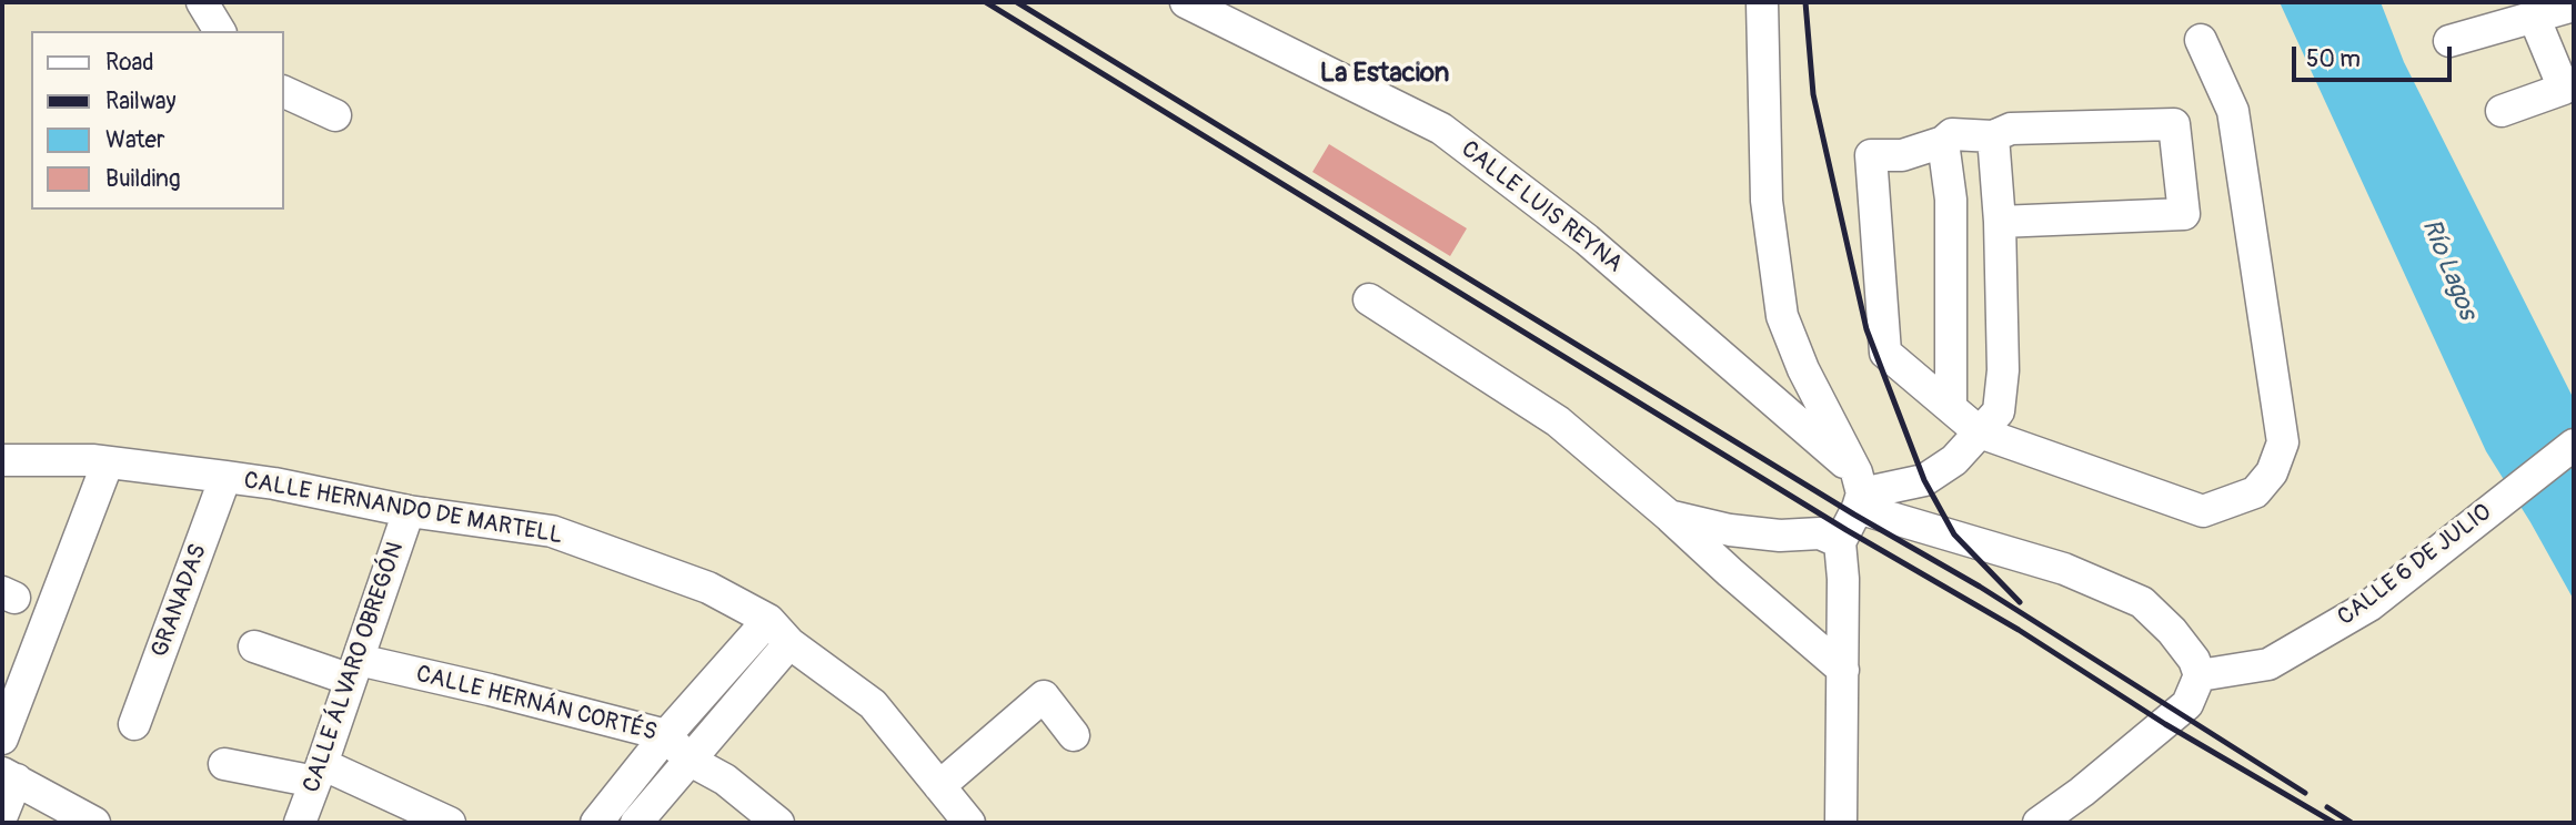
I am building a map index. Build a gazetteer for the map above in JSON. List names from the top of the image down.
{
  "streets": {
    "street": [
      "CALLE LUIS REYNA",
      "CALLE HERNANDO DE MARTELL",
      "CALLE 6 DE JULIO",
      "GRANADAS",
      "CALLE ÁLVARO OBREGÓN",
      "CALLE HERNÁN CORTÉS"
    ]
  },
  "crossings": [
    ["CALLE LUIS REYNA", "CALLE 6 DE JULIO"],
    ["CALLE HERNANDO DE MARTELL", "GRANADAS"],
    ["CALLE HERNANDO DE MARTELL", "CALLE ÁLVARO OBREGÓN"],
    ["CALLE ÁLVARO OBREGÓN", "CALLE HERNÁN CORTÉS"]
  ],
  "districts": ["La Estacion"],
  "water": ["Río Lagos"],
  "legend": [
    "Road",
    "Railway",
    "Water",
    "Building"
  ],
  "scale_bar": "50 m"
}
